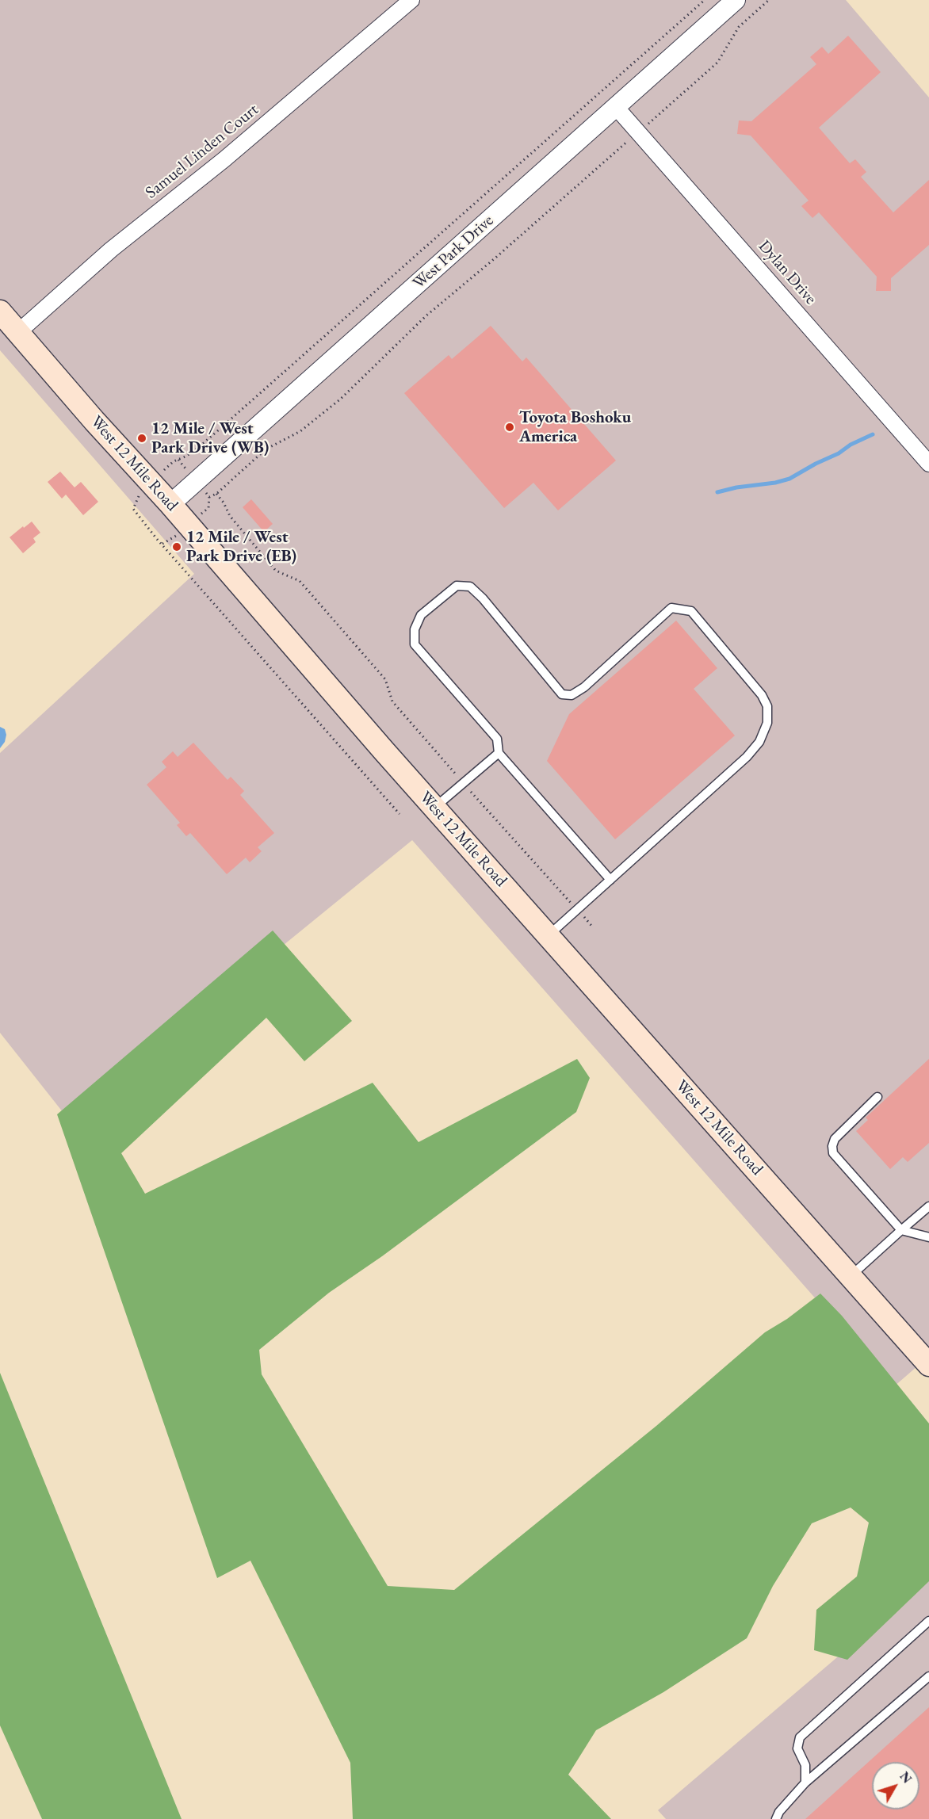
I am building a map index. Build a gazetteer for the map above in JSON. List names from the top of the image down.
{
  "streets": {
    "main road": ["West 12 Mile Road"],
    "street": ["Samuel Linden Court", "West Park Drive", "Dylan Drive"]
  },
  "crossings": [
    ["Samuel Linden Court", "West 12 Mile Road"],
    ["West Park Drive", "Dylan Drive"],
    ["West Park Drive", "West 12 Mile Road"]
  ],
  "places": ["Toyota Boshoku America", "12 Mile / West Park Drive (WB)", "12 Mile / West Park Drive (EB)"],
  "north": "top right"
}
